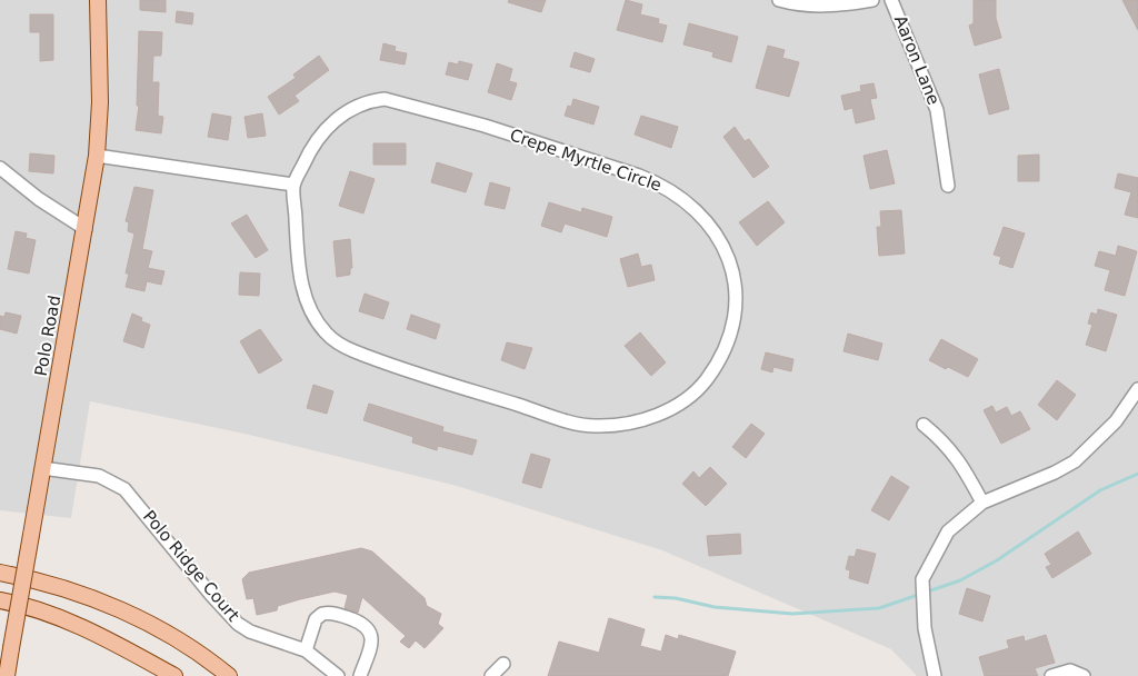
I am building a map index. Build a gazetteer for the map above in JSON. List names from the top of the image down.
{
  "streets": {
    "main road": ["Polo Road"],
    "street": ["Aaron Lane", "Crepe Myrtle Circle", "Polo Ridge Court"]
  },
  "crossings": [
    ["Polo Road", "Polo Ridge Court"]
  ]
}
